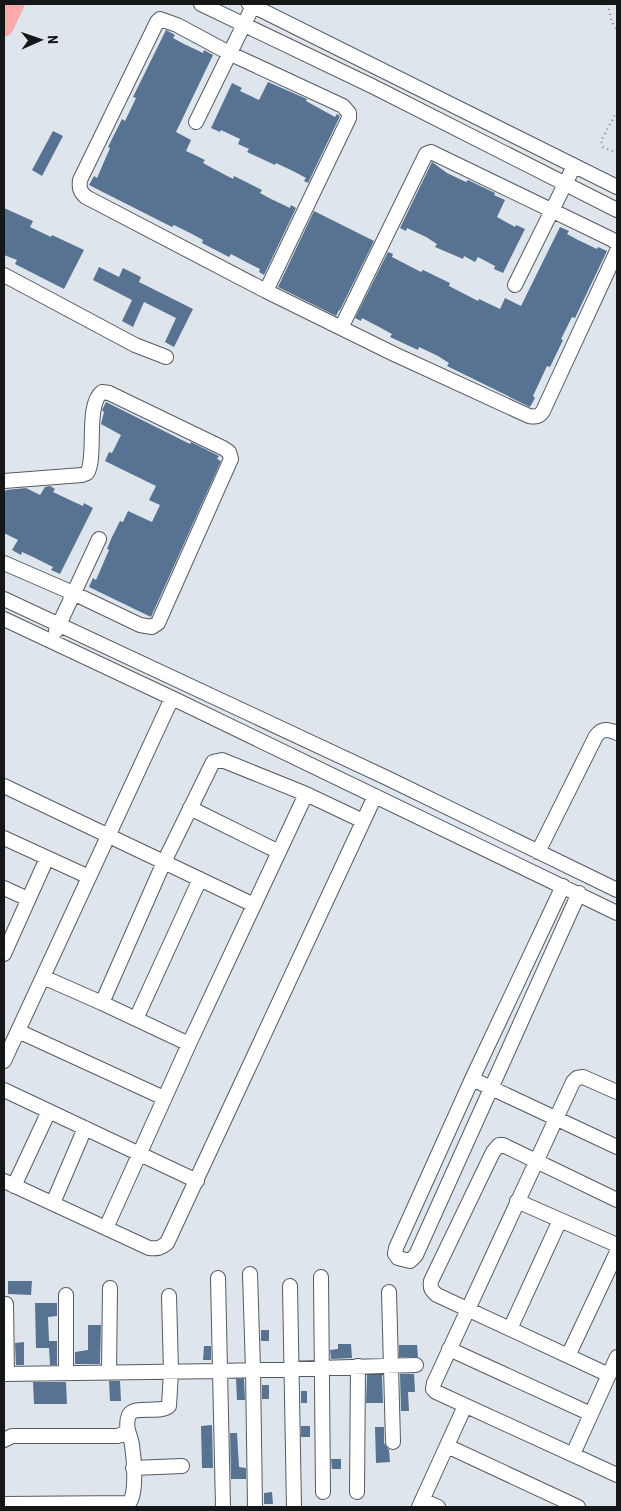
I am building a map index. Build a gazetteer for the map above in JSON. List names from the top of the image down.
{
  "north": "right"
}
